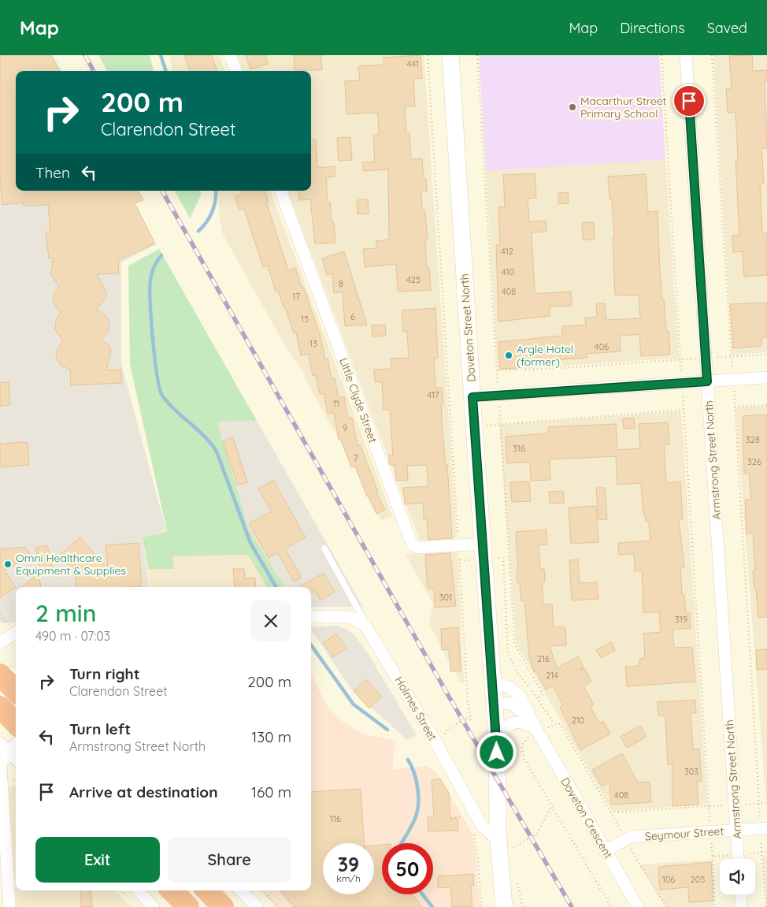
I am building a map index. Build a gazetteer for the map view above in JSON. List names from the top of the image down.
{
  "streets": {
    "main road": ["Doveton Street North"],
    "street": [
      "Little Clyde Street",
      "Armstrong Street North",
      "Holmes Street",
      "Doveton Crescent",
      "Seymour Street"
    ]
  },
  "crossings": [
    ["Doveton Street North", "Little Clyde Street"],
    ["Doveton Street North", "Holmes Street"],
    ["Doveton Street North", "Doveton Crescent"],
    ["Armstrong Street North", "Seymour Street"],
    ["Doveton Crescent", "Seymour Street"]
  ],
  "places": ["Macarthur Street Primary School", "Argle Hotel (former)", "Omni Healthcare Equipment & Supplies"],
  "house_numbers": [
    "441",
    "412",
    "410",
    "425",
    "8",
    "408",
    "17",
    "6",
    "15",
    "13",
    "406",
    "417",
    "11",
    "9",
    "328",
    "316",
    "7",
    "326",
    "301",
    "319",
    "216",
    "214",
    "210",
    "303",
    "408",
    "116",
    "106",
    "205"
  ],
  "page": {
    "header": "Map",
    "nav": ["Map", "Directions", "Saved"],
    "turn": ["200 m", "Clarendon Street"],
    "then": "Then",
    "heading": ["2 min", "490 m · 07:03"],
    "list": [
      {
        "name": "Turn right",
        "note": "Clarendon Street",
        "value": "200 m"
      },
      {
        "name": "Turn left",
        "note": "Armstrong Street North",
        "value": "130 m"
      },
      {
        "name": "Arrive at destination",
        "value": "160 m"
      }
    ],
    "buttons": ["Exit", "Share"],
    "speed": "39 km/h",
    "limit": "50"
  }
}
